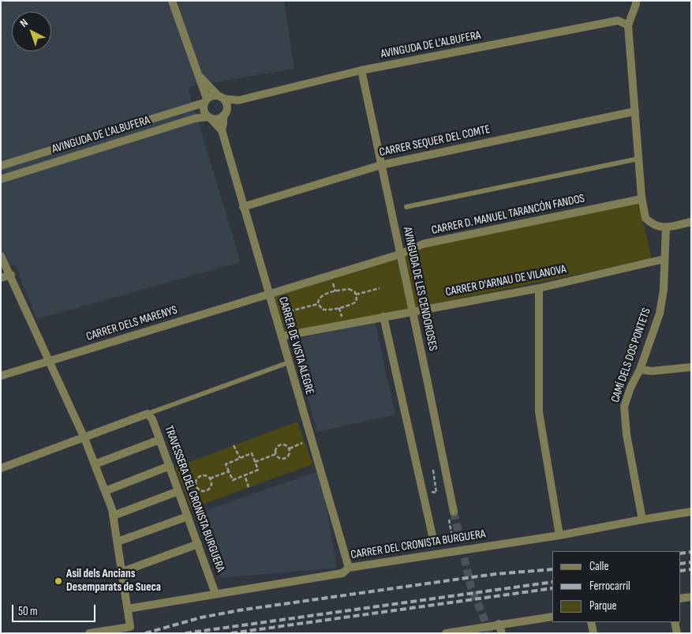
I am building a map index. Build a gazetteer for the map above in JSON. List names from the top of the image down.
{
  "streets": {
    "street": [
      "AVINGUDA DE L'ALBUFERA",
      "CARRER SEQUER DEL COMTE",
      "CARRER D. MANUEL TARANCÓN FANDOS",
      "CARRER D'ARNAU DE VILANOVA",
      "AVINGUDA DE LES CENDOROSES",
      "CARRER DELS MARENYS",
      "CARRER DE VISTA ALEGRE",
      "CAMÍ DELS DOS PONTETS",
      "TRAVESSERA DEL CRONISTA BURGUERA",
      "CARRER DEL CRONISTA BURGUERA"
    ]
  },
  "crossings": [
    ["AVINGUDA DE L'ALBUFERA", "AVINGUDA DE LES CENDOROSES"],
    ["AVINGUDA DE L'ALBUFERA", "CARRER DE VISTA ALEGRE"],
    ["CARRER SEQUER DEL COMTE", "AVINGUDA DE LES CENDOROSES"],
    ["CARRER SEQUER DEL COMTE", "CARRER DE VISTA ALEGRE"],
    ["CARRER D. MANUEL TARANCÓN FANDOS", "AVINGUDA DE LES CENDOROSES"],
    ["CARRER D. MANUEL TARANCÓN FANDOS", "CARRER DELS MARENYS"],
    ["CARRER D. MANUEL TARANCÓN FANDOS", "CARRER DE VISTA ALEGRE"],
    ["CARRER D'ARNAU DE VILANOVA", "AVINGUDA DE LES CENDOROSES"],
    ["CARRER D'ARNAU DE VILANOVA", "CARRER DE VISTA ALEGRE"],
    ["CARRER D'ARNAU DE VILANOVA", "CAMÍ DELS DOS PONTETS"],
    ["CARRER DELS MARENYS", "CARRER DE VISTA ALEGRE"],
    ["CARRER DE VISTA ALEGRE", "CARRER DEL CRONISTA BURGUERA"],
    ["CAMÍ DELS DOS PONTETS", "CARRER DEL CRONISTA BURGUERA"],
    ["TRAVESSERA DEL CRONISTA BURGUERA", "CARRER DEL CRONISTA BURGUERA"]
  ],
  "places": ["Asil dels Ancians Desemparats de Sueca"],
  "legend": ["Calle", "Ferrocarril", "Parque"],
  "scale_bar": "50 m",
  "north": "top left"
}
